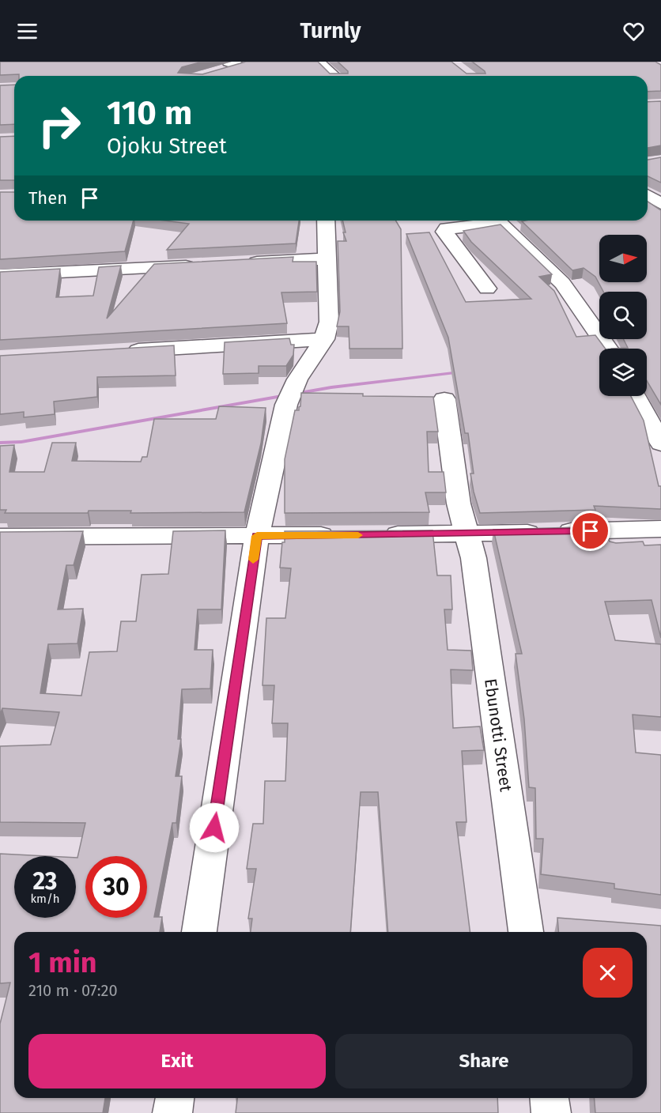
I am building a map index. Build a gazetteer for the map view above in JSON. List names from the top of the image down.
{
  "streets": {
    "street": ["Ebunotti Street"]
  },
  "north": "right",
  "page": {
    "header": "Turnly",
    "turn": ["110 m", "Ojoku Street"],
    "then": "Then",
    "speed": "23 km/h",
    "limit": "30",
    "heading": ["1 min", "210 m · 07:20"],
    "buttons": ["Exit", "Share"]
  }
}
